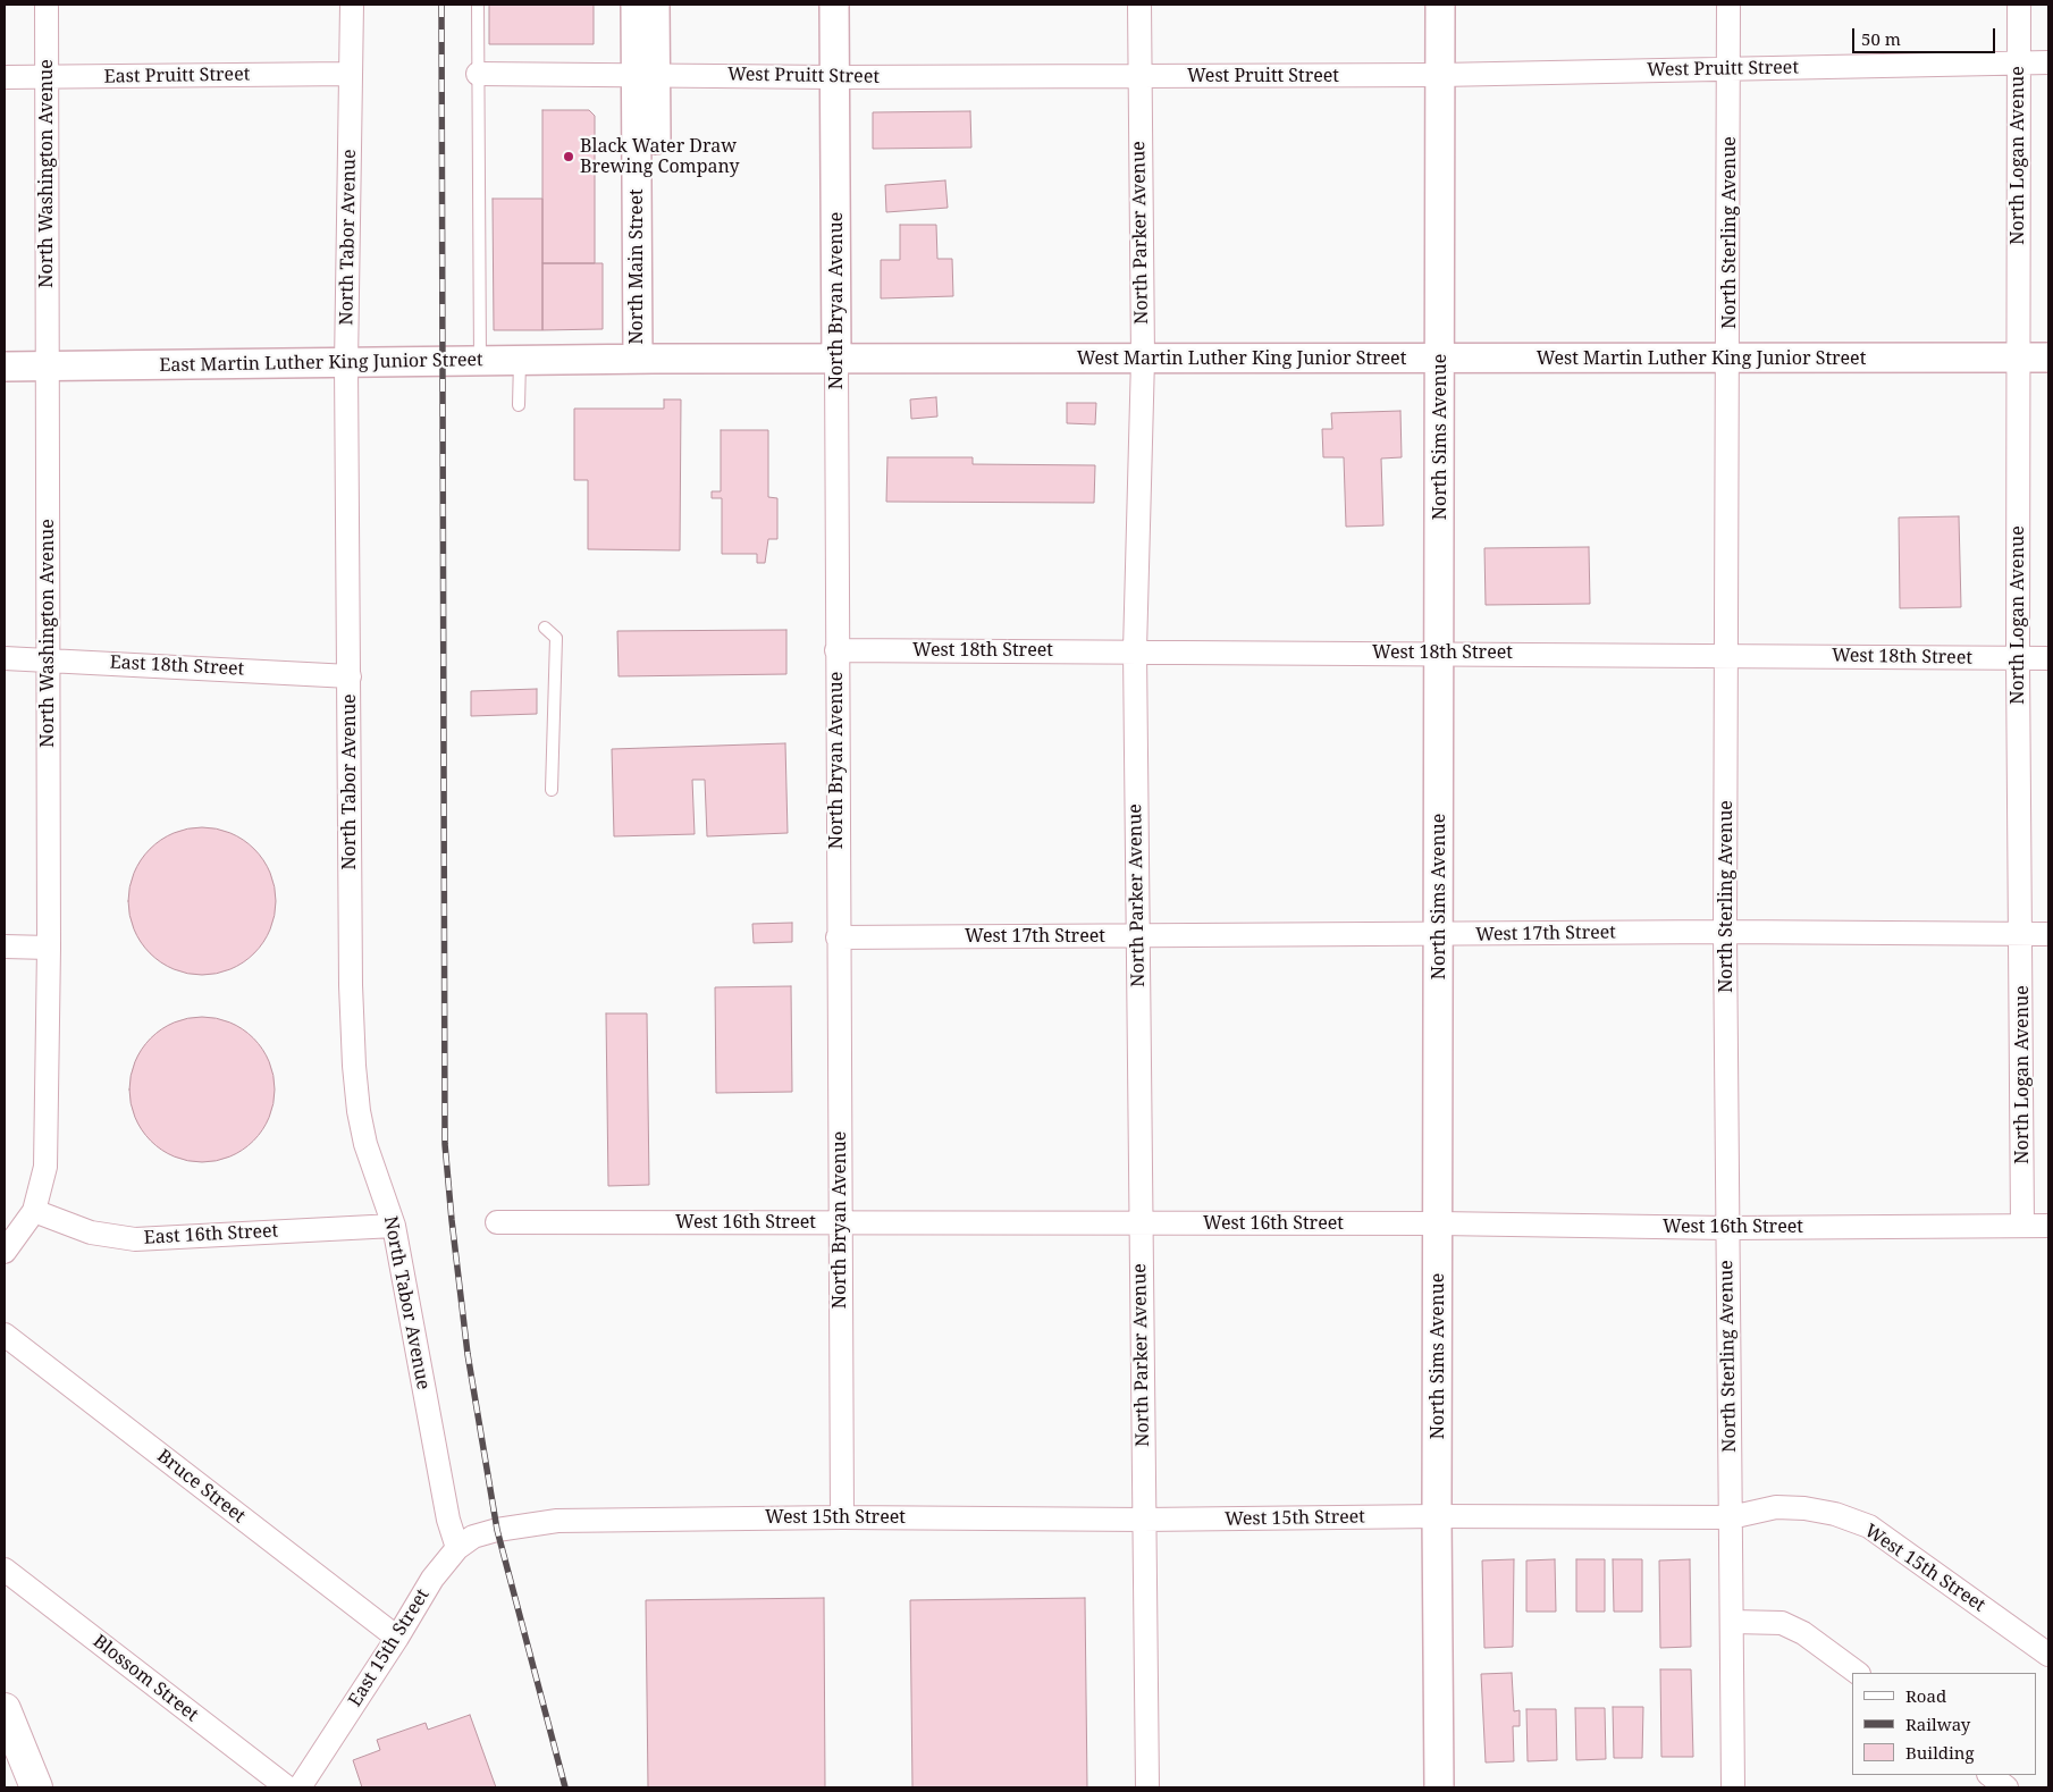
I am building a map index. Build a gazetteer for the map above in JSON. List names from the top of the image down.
{
  "streets": {
    "street": [
      "West Pruitt Street",
      "East Pruitt Street",
      "North Logan Avenue",
      "North Washington Avenue",
      "North Parker Avenue",
      "North Sterling Avenue",
      "North Tabor Avenue",
      "North Main Street",
      "North Bryan Avenue",
      "West Martin Luther King Junior Street",
      "East Martin Luther King Junior Street",
      "North Sims Avenue",
      "West 18th Street",
      "East 18th Street",
      "West 17th Street",
      "West 16th Street",
      "East 16th Street",
      "Bruce Street",
      "West 15th Street",
      "East 15th Street",
      "Blossom Street"
    ]
  },
  "crossings": [
    ["West Pruitt Street", "North Logan Avenue"],
    ["West Pruitt Street", "North Parker Avenue"],
    ["West Pruitt Street", "North Sterling Avenue"],
    ["West Pruitt Street", "North Main Street"],
    ["West Pruitt Street", "North Bryan Avenue"],
    ["West Pruitt Street", "North Sims Avenue"],
    ["East Pruitt Street", "North Washington Avenue"],
    ["East Pruitt Street", "North Tabor Avenue"],
    ["North Logan Avenue", "West Martin Luther King Junior Street"],
    ["North Logan Avenue", "West 18th Street"],
    ["North Logan Avenue", "West 17th Street"],
    ["North Logan Avenue", "West 16th Street"],
    ["North Washington Avenue", "East Martin Luther King Junior Street"],
    ["North Washington Avenue", "East 18th Street"],
    ["North Washington Avenue", "East 16th Street"],
    ["North Parker Avenue", "West Martin Luther King Junior Street"],
    ["North Parker Avenue", "West 18th Street"],
    ["North Parker Avenue", "West 17th Street"],
    ["North Parker Avenue", "West 16th Street"],
    ["North Parker Avenue", "West 15th Street"],
    ["North Sterling Avenue", "West Martin Luther King Junior Street"],
    ["North Sterling Avenue", "West 18th Street"],
    ["North Sterling Avenue", "West 17th Street"],
    ["North Sterling Avenue", "West 16th Street"],
    ["North Sterling Avenue", "West 15th Street"],
    ["North Tabor Avenue", "East Martin Luther King Junior Street"],
    ["North Tabor Avenue", "East 18th Street"],
    ["North Tabor Avenue", "East 16th Street"],
    ["North Tabor Avenue", "East 15th Street"],
    ["North Main Street", "West Martin Luther King Junior Street"],
    ["North Main Street", "East Martin Luther King Junior Street"],
    ["North Bryan Avenue", "West Martin Luther King Junior Street"],
    ["North Bryan Avenue", "West 18th Street"],
    ["North Bryan Avenue", "West 17th Street"],
    ["North Bryan Avenue", "West 16th Street"],
    ["North Bryan Avenue", "West 15th Street"],
    ["West Martin Luther King Junior Street", "East Martin Luther King Junior Street"],
    ["West Martin Luther King Junior Street", "North Sims Avenue"],
    ["North Sims Avenue", "West 18th Street"],
    ["North Sims Avenue", "West 17th Street"],
    ["North Sims Avenue", "West 16th Street"],
    ["North Sims Avenue", "West 15th Street"],
    ["Bruce Street", "East 15th Street"],
    ["West 15th Street", "East 15th Street"]
  ],
  "places": ["Black Water Draw Brewing Company"],
  "legend": ["Road", "Railway", "Building"],
  "scale_bar": "50 m"
}
